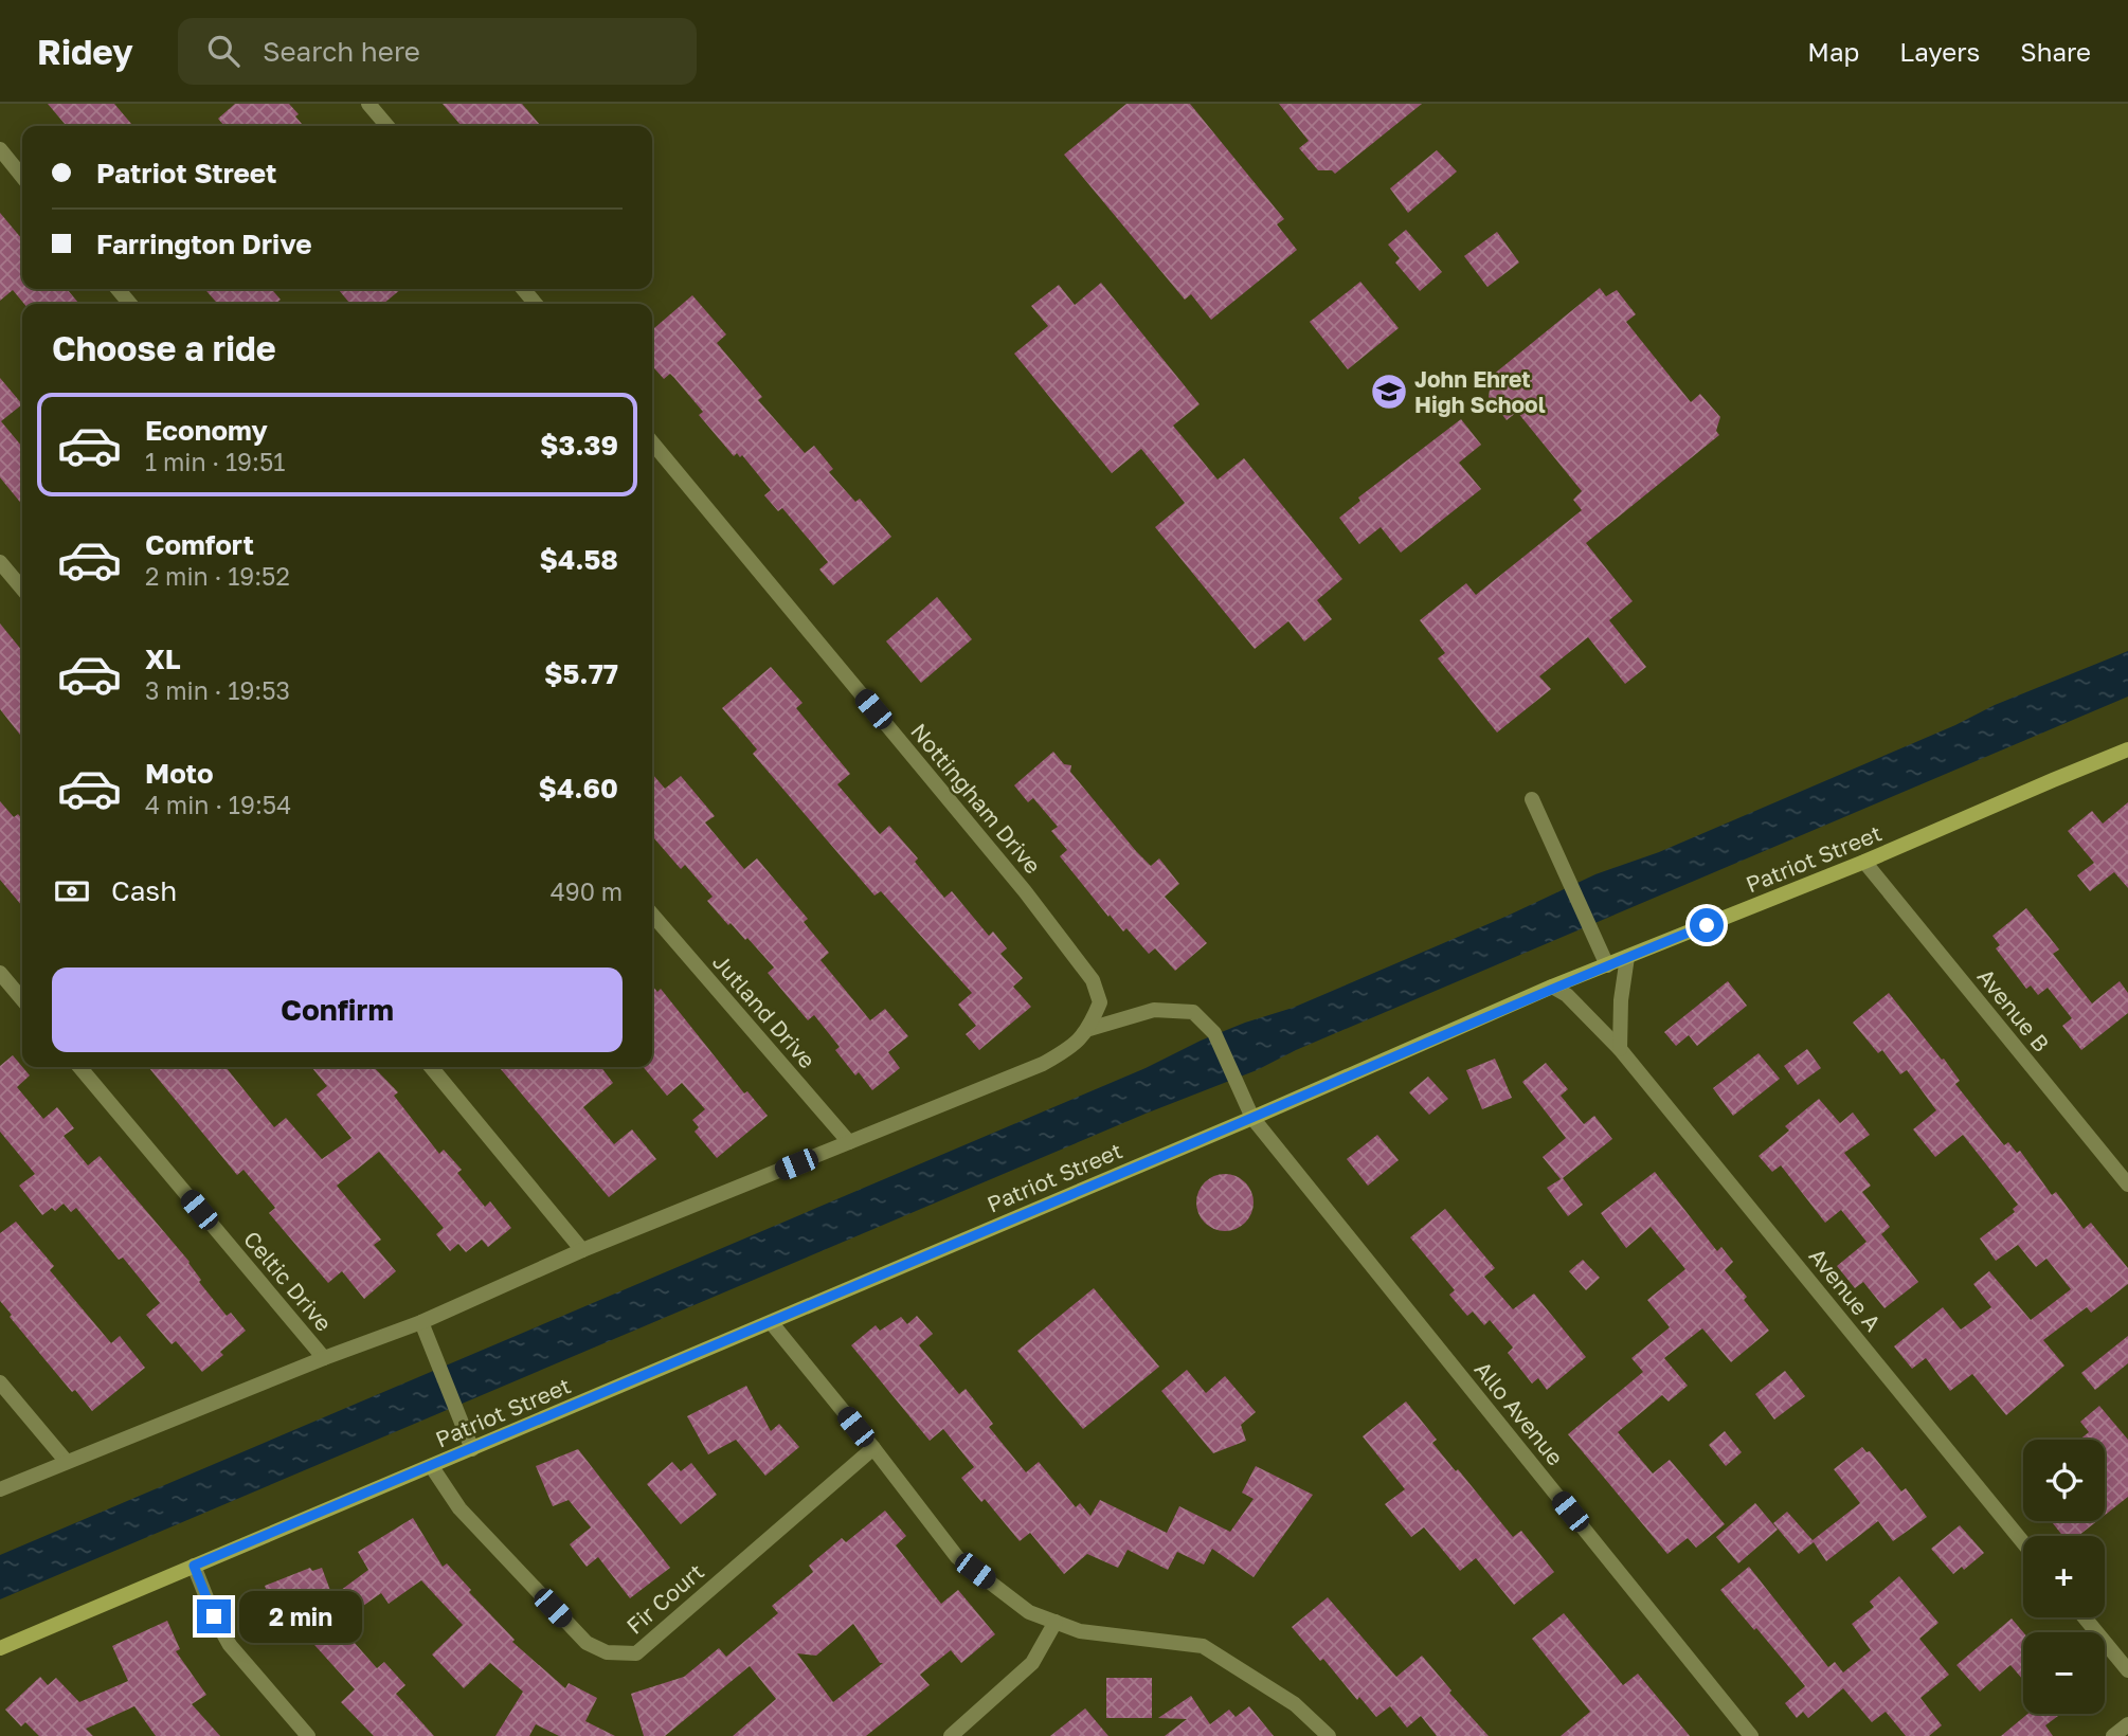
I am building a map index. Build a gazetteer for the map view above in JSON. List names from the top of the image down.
{
  "streets": {
    "main road": ["Patriot Street"],
    "street": [
      "Nottingham Drive",
      "Avenue B",
      "Jutland Drive",
      "Celtic Drive",
      "Avenue A",
      "Allo Avenue",
      "Fir Court"
    ]
  },
  "crossings": [
    ["Nottingham Drive", "Allo Avenue"],
    ["Patriot Street", "Avenue B"],
    ["Patriot Street", "Avenue A"],
    ["Patriot Street", "Allo Avenue"],
    ["Patriot Street", "Fir Court"]
  ],
  "places": {
    "school or university": ["John Ehret High School"]
  },
  "page": {
    "header": "Ridey",
    "search": "Search here",
    "nav": ["Map", "Layers", "Share"],
    "banner": ["Patriot Street", "Farrington Drive"],
    "heading": "Choose a ride",
    "list": [
      {
        "name": "Economy",
        "note": "1 min · 19:51",
        "value": "$3.39"
      },
      {
        "name": "Comfort",
        "note": "2 min · 19:52",
        "value": "$4.58"
      },
      {
        "name": "XL",
        "note": "3 min · 19:53",
        "value": "$5.77"
      },
      {
        "name": "Moto",
        "note": "4 min · 19:54",
        "value": "$4.60"
      }
    ],
    "pay": ["Cash", "490 m"],
    "buttons": "Confirm",
    "map_buttons": ["+", "−"],
    "bubble": "2 min"
  }
}
